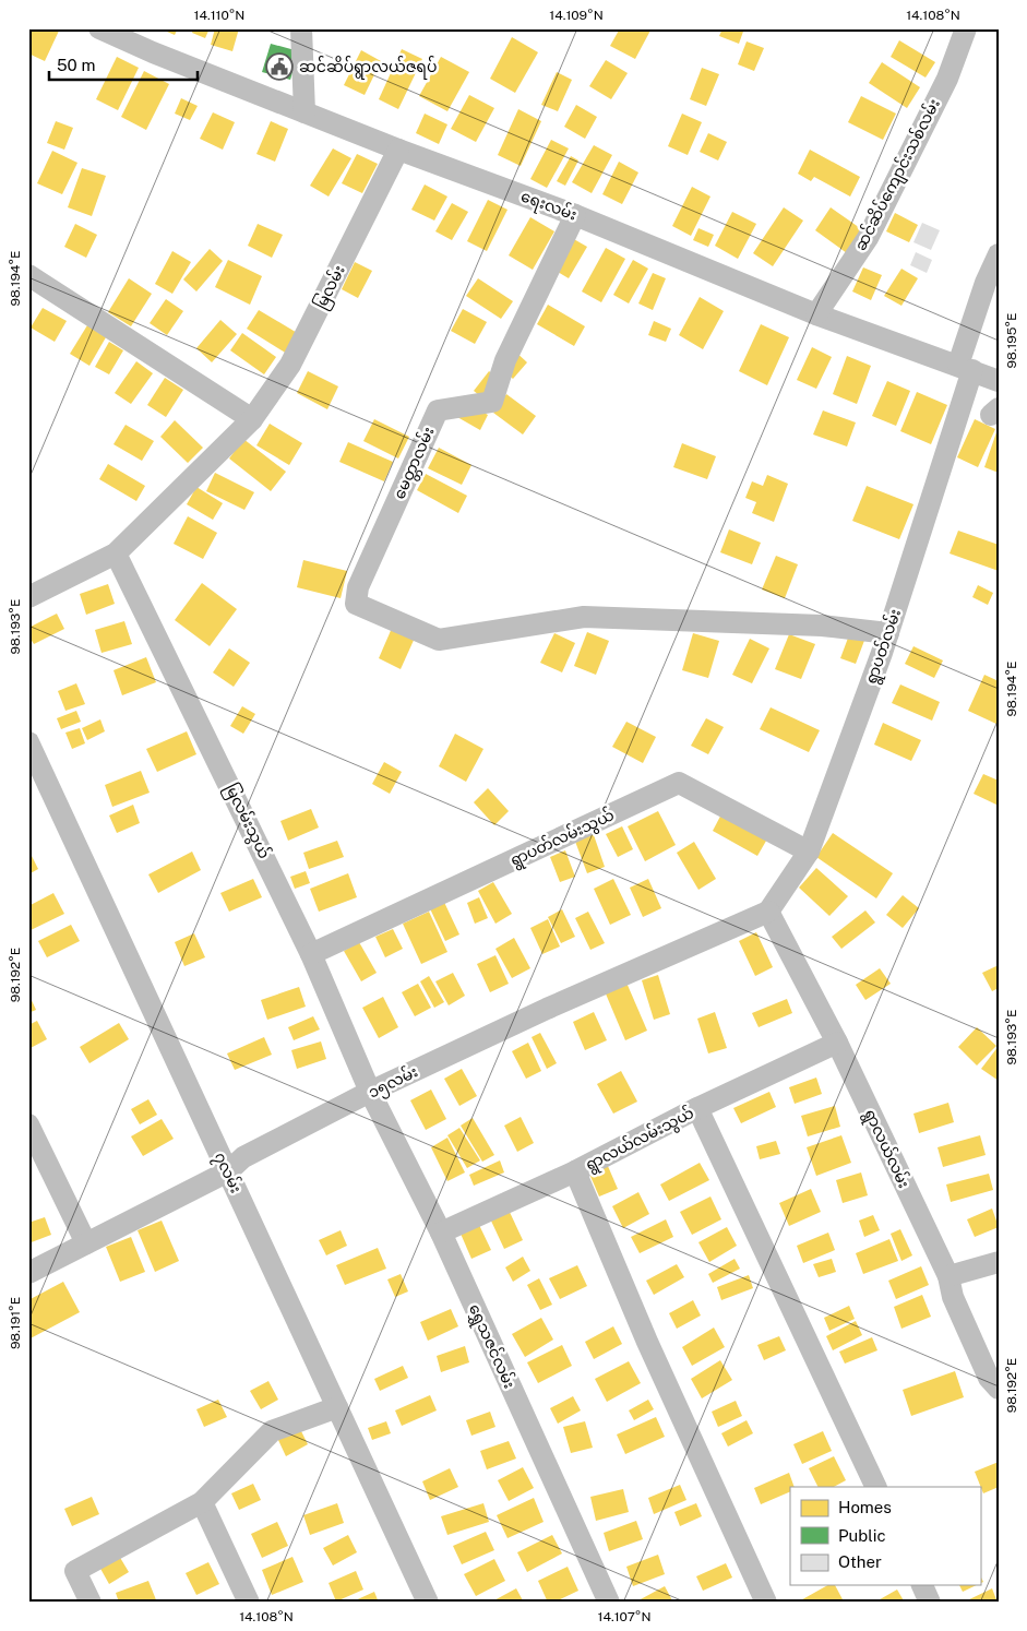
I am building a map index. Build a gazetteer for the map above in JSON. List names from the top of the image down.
{
  "streets": {
    "street": [
      "ဆင်ဆိပ်ကျောင်းသစ်လမ်း",
      "ရေးလမ်း",
      "မြလမ်း",
      "မေတ္တာလမ်း",
      "ရွာပတ်လမ်း",
      "မြလမ်းသွယ်",
      "ရွာပတ်လမ်းသွယ်",
      "၁၅လမ်း",
      "ရွာလယ်လမ်းသွယ်",
      "ရွာလယ်လမ်း",
      "၇လမ်း",
      "ရွှေသဇင်လမ်း"
    ]
  },
  "crossings": [
    ["ဆင်ဆိပ်ကျောင်းသစ်လမ်း", "ရေးလမ်း"],
    ["ရေးလမ်း", "မြလမ်း"],
    ["ရေးလမ်း", "မေတ္တာလမ်း"],
    ["ရေးလမ်း", "ရွာပတ်လမ်း"],
    ["မြလမ်း", "မြလမ်းသွယ်"],
    ["မေတ္တာလမ်း", "ရွာပတ်လမ်း"],
    ["ရွာပတ်လမ်း", "ရွာပတ်လမ်းသွယ်"],
    ["ရွာပတ်လမ်း", "၁၅လမ်း"],
    ["ရွာပတ်လမ်း", "ရွာလယ်လမ်း"],
    ["မြလမ်းသွယ်", "ရွာပတ်လမ်းသွယ်"],
    ["မြလမ်းသွယ်", "၁၅လမ်း"],
    ["မြလမ်းသွယ်", "ရွှေသဇင်လမ်း"],
    ["၁၅လမ်း", "ရွာလယ်လမ်း"],
    ["၁၅လမ်း", "၇လမ်း"],
    ["၁၅လမ်း", "ရွှေသဇင်လမ်း"],
    ["ရွာလယ်လမ်းသွယ်", "ရွာလယ်လမ်း"],
    ["ရွာလယ်လမ်းသွယ်", "ရွှေသဇင်လမ်း"]
  ],
  "places": {
    "public building": ["ဆင်ဆိပ်ရွာလယ်ဇရပ်"]
  },
  "legend": ["Homes", "Public", "Other"],
  "scale_bar": "50 m",
  "coordinates": [
    "14.110°N",
    "14.109°N",
    "14.108°N",
    "98.194°E",
    "98.195°E",
    "98.193°E",
    "98.192°E",
    "98.191°E",
    "14.107°N"
  ]
}
